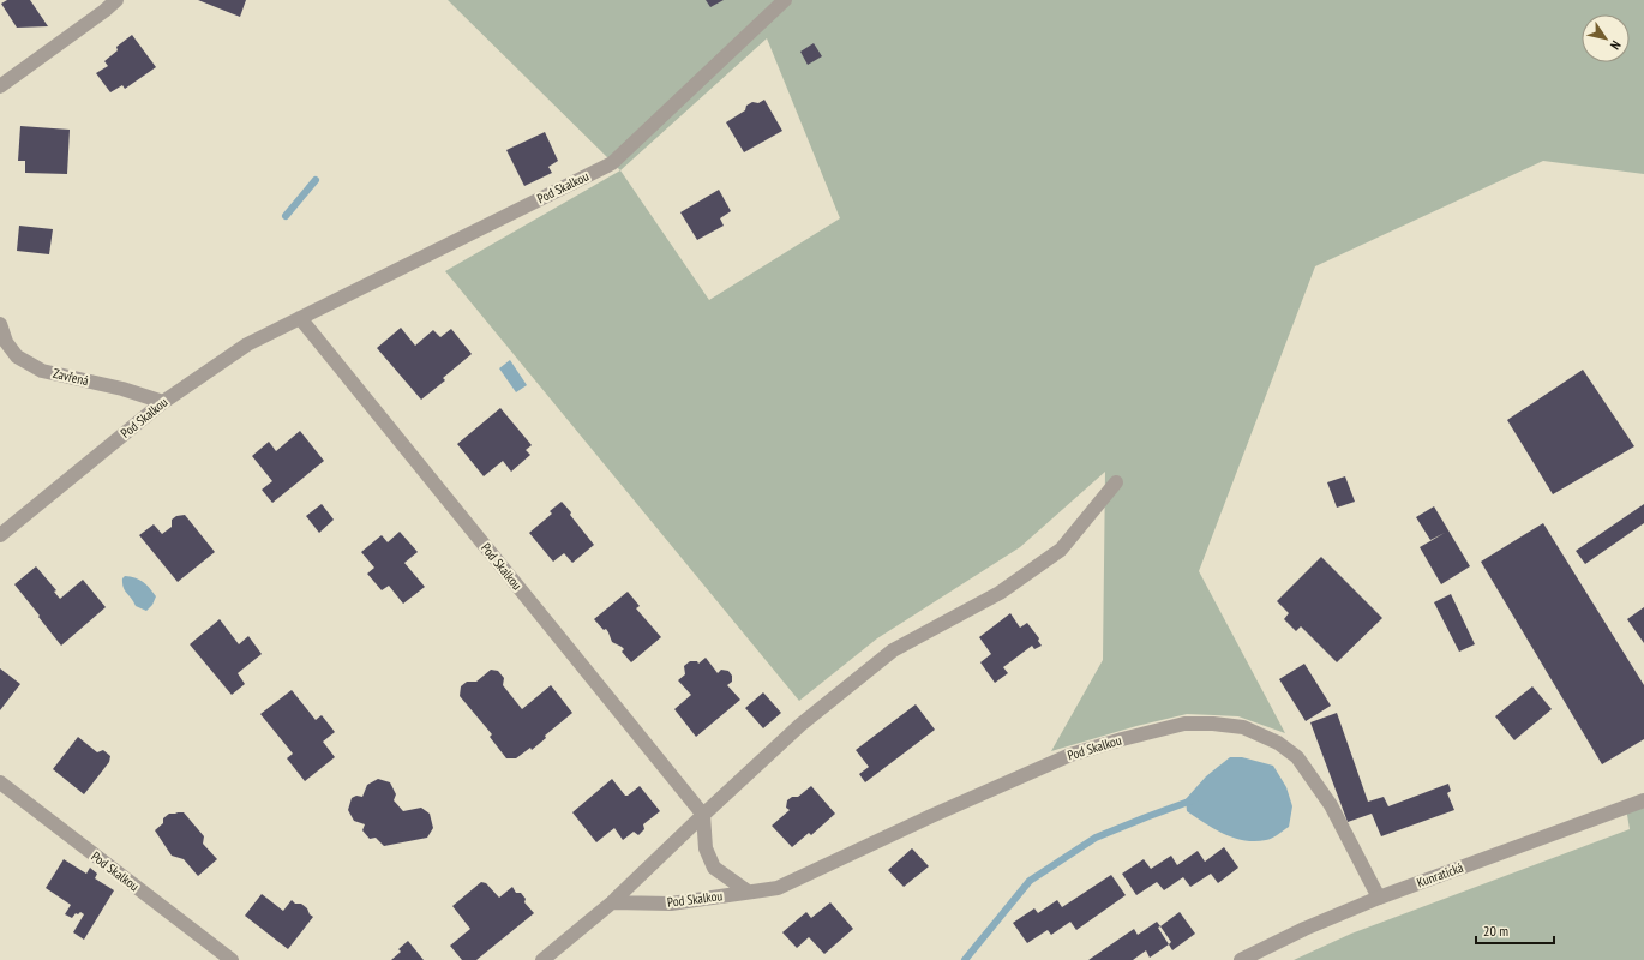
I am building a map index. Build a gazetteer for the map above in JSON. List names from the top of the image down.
{
  "streets": {
    "street": ["Pod Skalkou", "Zavřená", "Kunratická"]
  },
  "crossings": [
    ["Pod Skalkou", "Zavřená"],
    ["Pod Skalkou", "Kunratická"]
  ],
  "scale_bar": "20 m",
  "north": "bottom right"
}
